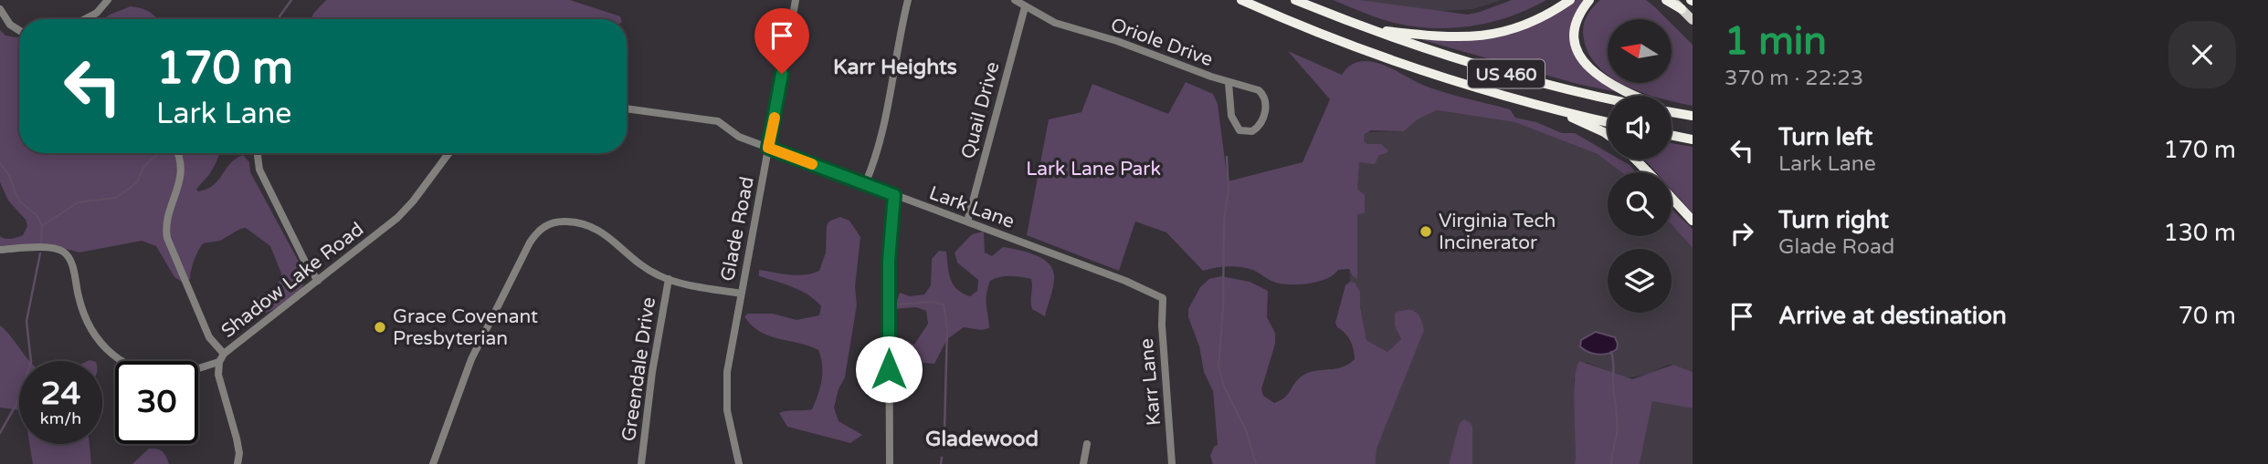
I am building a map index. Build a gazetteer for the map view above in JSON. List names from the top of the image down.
{
  "streets": {
    "highway": ["US 460"],
    "street": [
      "Oriole Drive",
      "Quail Drive",
      "Lark Lane",
      "Glade Road",
      "Shadow Lake Road",
      "Greendale Drive",
      "Karr Lane"
    ]
  },
  "crossings": [
    ["Oriole Drive", "Quail Drive"],
    ["Quail Drive", "Lark Lane"],
    ["Lark Lane", "Glade Road"],
    ["Lark Lane", "Karr Lane"]
  ],
  "districts": ["Karr Heights", "Gladewood"],
  "parks": ["Lark Lane Park"],
  "places": ["Virginia Tech Incinerator", "Grace Covenant Presbyterian"],
  "north": "left",
  "page": {
    "heading": ["1 min", "370 m · 22:23"],
    "turn": ["170 m", "Lark Lane"],
    "list": [
      {
        "name": "Turn left",
        "note": "Lark Lane",
        "value": "170 m"
      },
      {
        "name": "Turn right",
        "note": "Glade Road",
        "value": "130 m"
      },
      {
        "name": "Arrive at destination",
        "value": "70 m"
      }
    ],
    "speed": "24 km/h",
    "limit": "30"
  }
}
